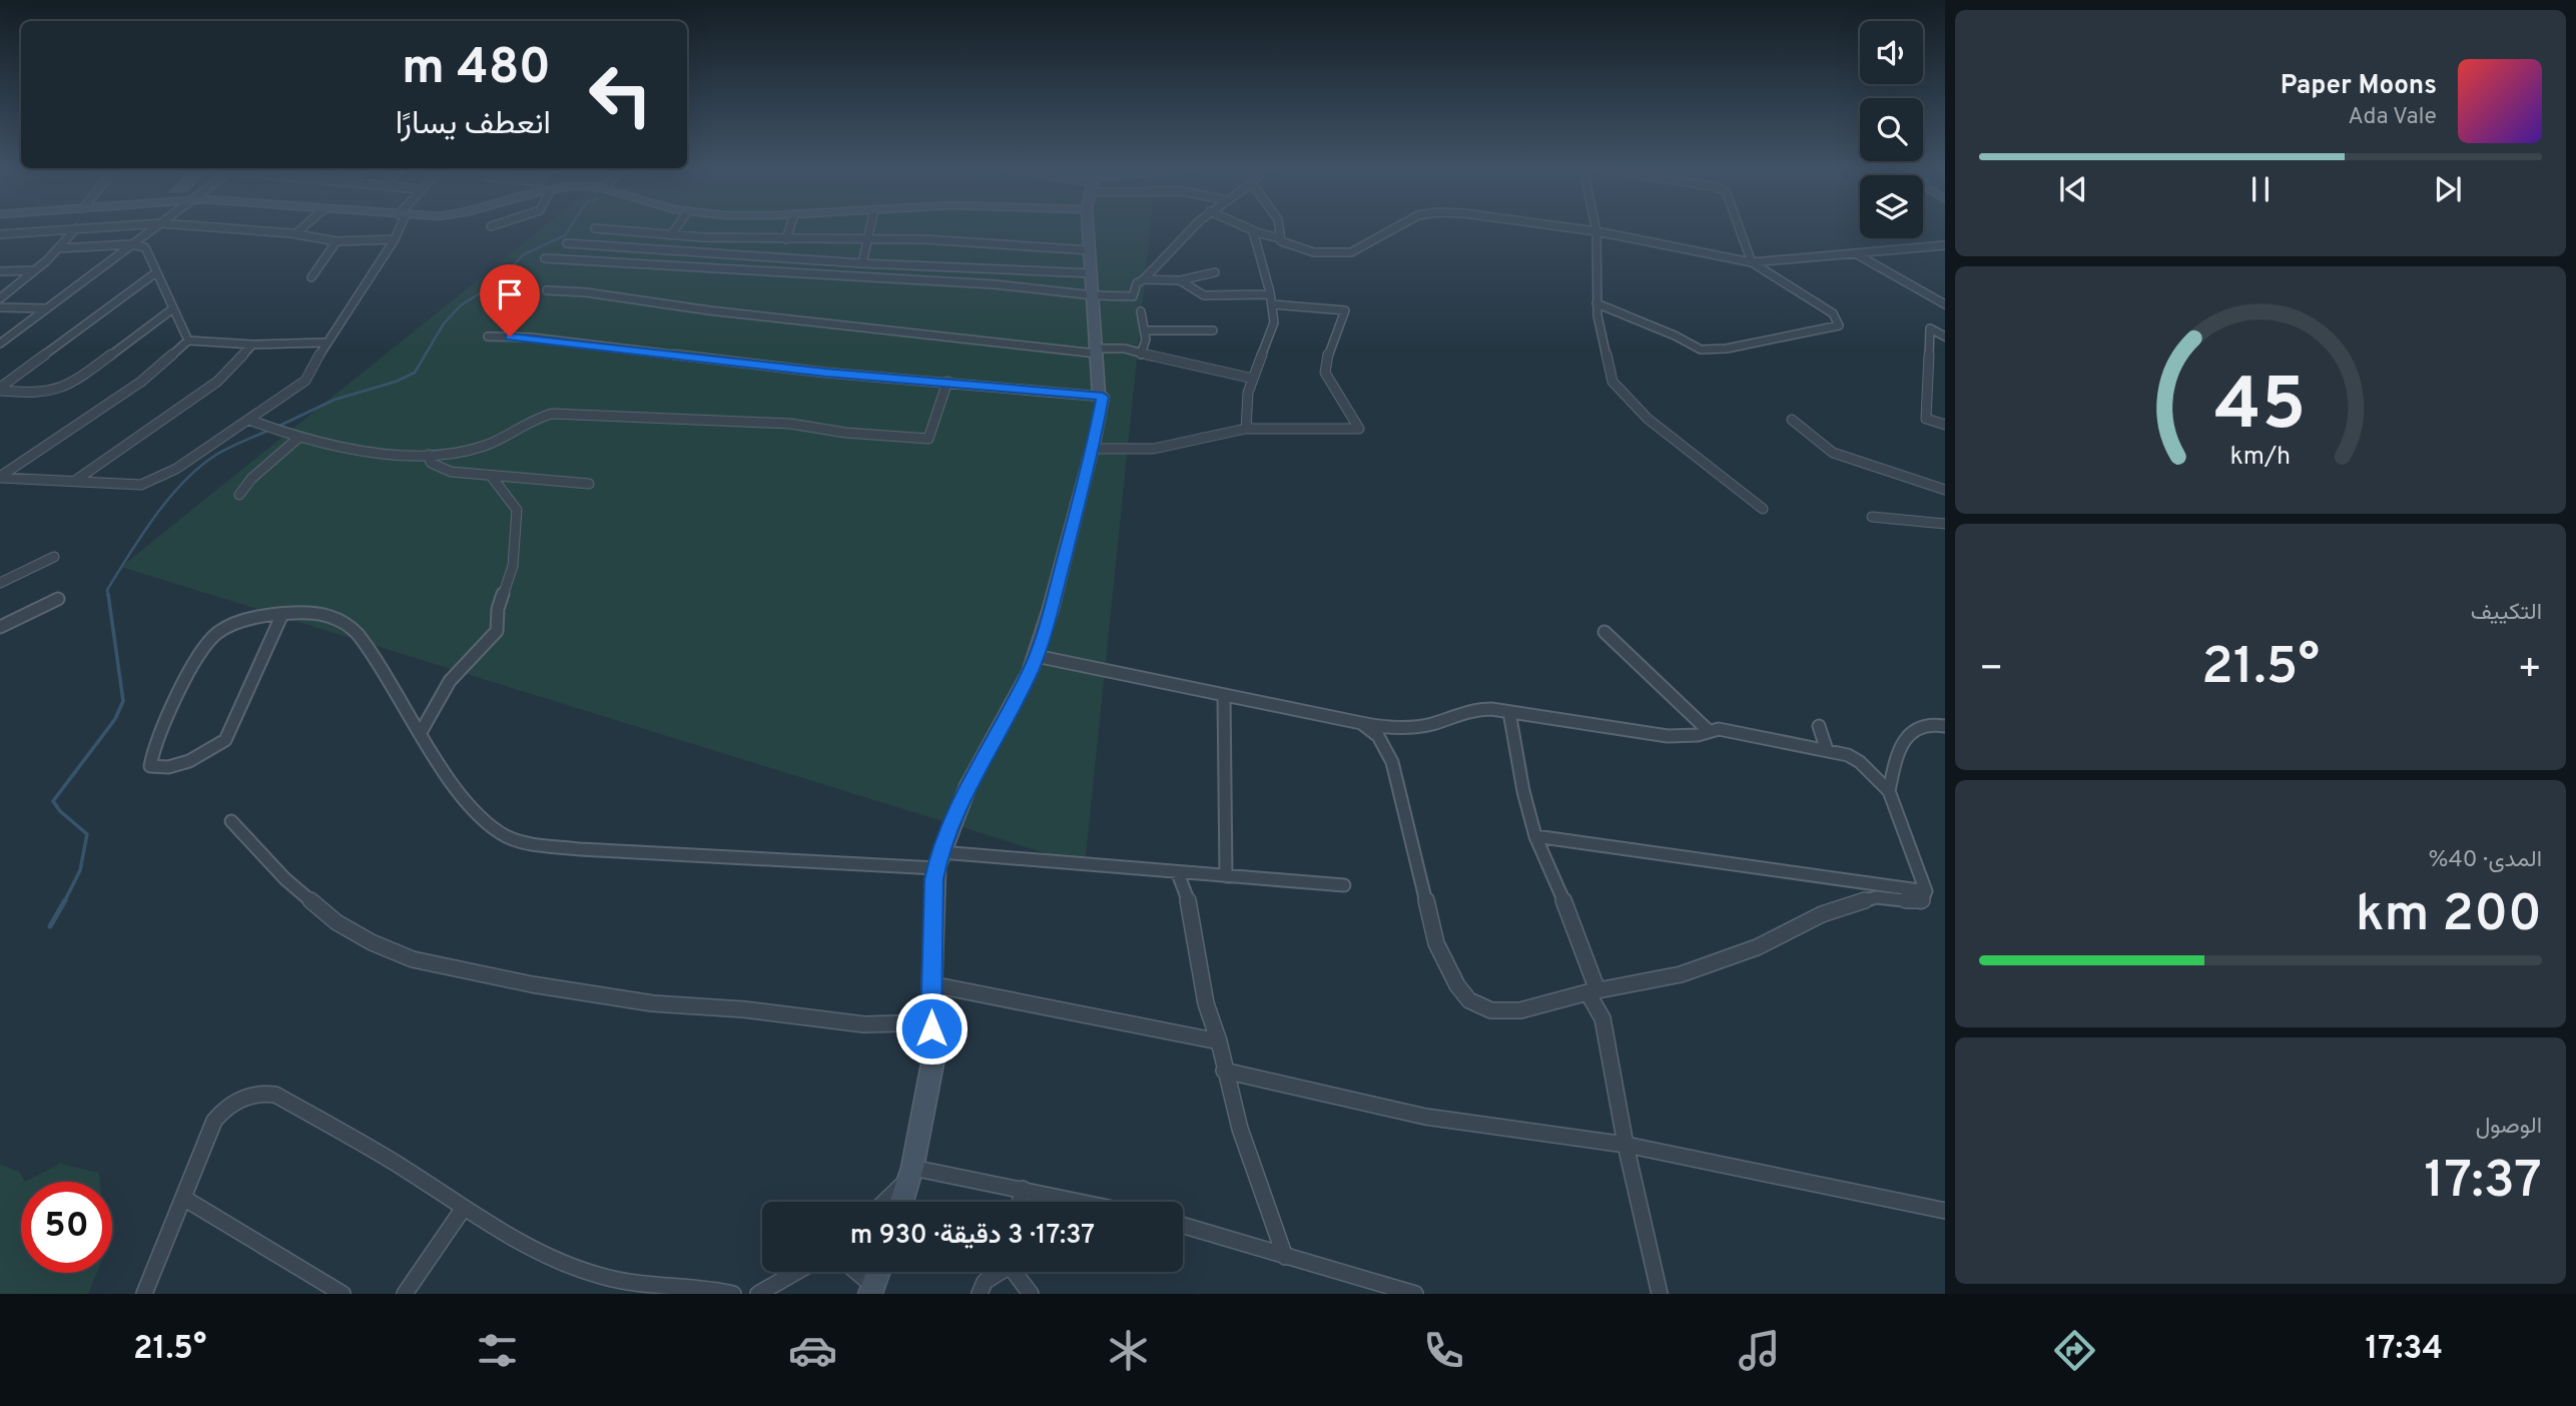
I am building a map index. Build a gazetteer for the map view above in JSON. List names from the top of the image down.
{
  "page": {
    "turn": ["480 m", "انعطف يسارًا"],
    "song": ["Paper Moons", "Ada Vale"],
    "tile": [
      "التكييف",
      ["المدى · 40%", "200 km"],
      ["الوصول", "17:37"]
    ],
    "heat": ["−", "21.5°", "+"],
    "limit": "50",
    "trip": "17:37 · 3 دقيقة · 930 m",
    "tabs": ["17:34", "21.5°"],
    "gauge": ["45", "km/h"]
  }
}
